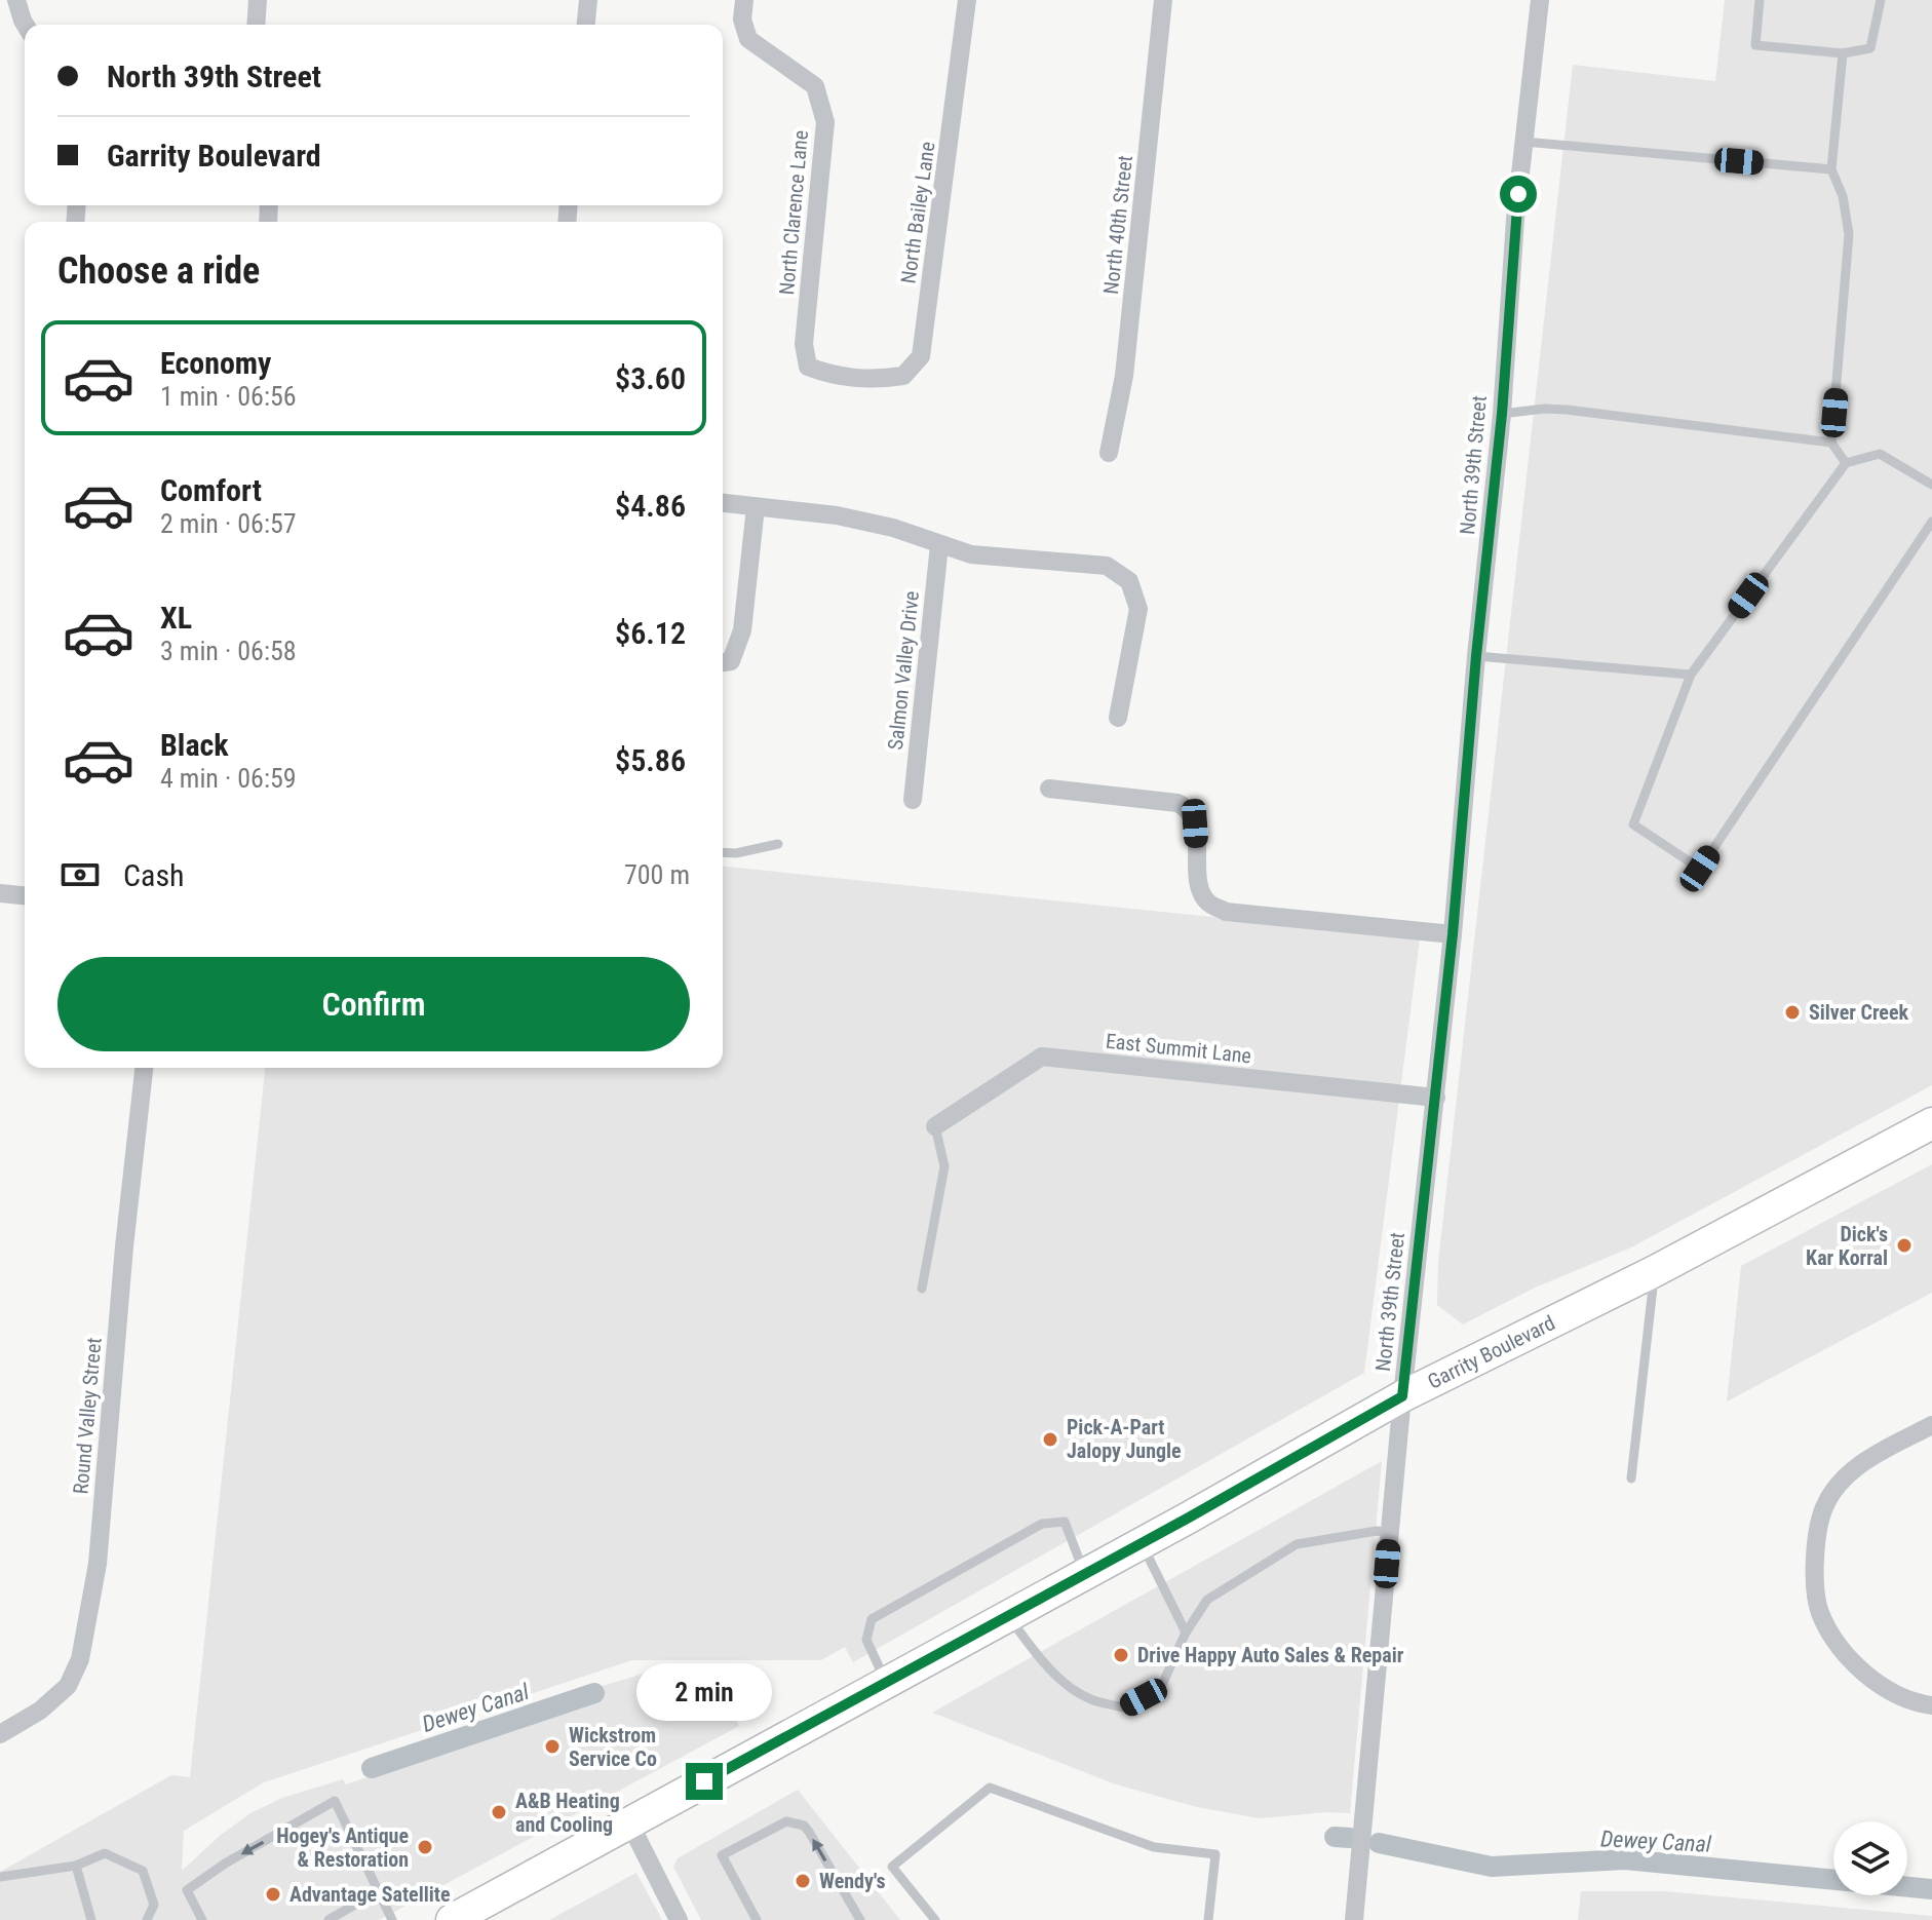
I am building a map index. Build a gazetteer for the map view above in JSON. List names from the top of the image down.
{
  "streets": {
    "main road": ["Garrity Boulevard"],
    "street": [
      "North Clarence Lane",
      "North Bailey Lane",
      "North 40th Street",
      "North 39th Street",
      "Salmon Valley Drive",
      "East Summit Lane",
      "Round Valley Street"
    ]
  },
  "crossings": [
    ["North Clarence Lane", "North Bailey Lane"],
    ["North 39th Street", "East Summit Lane"],
    ["North 39th Street", "Garrity Boulevard"]
  ],
  "water": ["Dewey Canal"],
  "places": [
    "Silver Creek",
    "Dick's Kar Korral",
    "Pick-A-Part Jalopy Jungle",
    "Drive Happy Auto Sales & Repair",
    "Wickstrom Service Co",
    "A&B Heating and Cooling",
    "Hogey's Antique & Restoration",
    "Wendy's",
    "Advantage Satellite"
  ],
  "page": {
    "banner": ["North 39th Street", "Garrity Boulevard"],
    "heading": "Choose a ride",
    "list": [
      {
        "name": "Economy",
        "note": "1 min · 06:56",
        "value": "$3.60"
      },
      {
        "name": "Comfort",
        "note": "2 min · 06:57",
        "value": "$4.86"
      },
      {
        "name": "XL",
        "note": "3 min · 06:58",
        "value": "$6.12"
      },
      {
        "name": "Black",
        "note": "4 min · 06:59",
        "value": "$5.86"
      }
    ],
    "pay": ["Cash", "700 m"],
    "buttons": "Confirm",
    "bubble": "2 min"
  }
}
